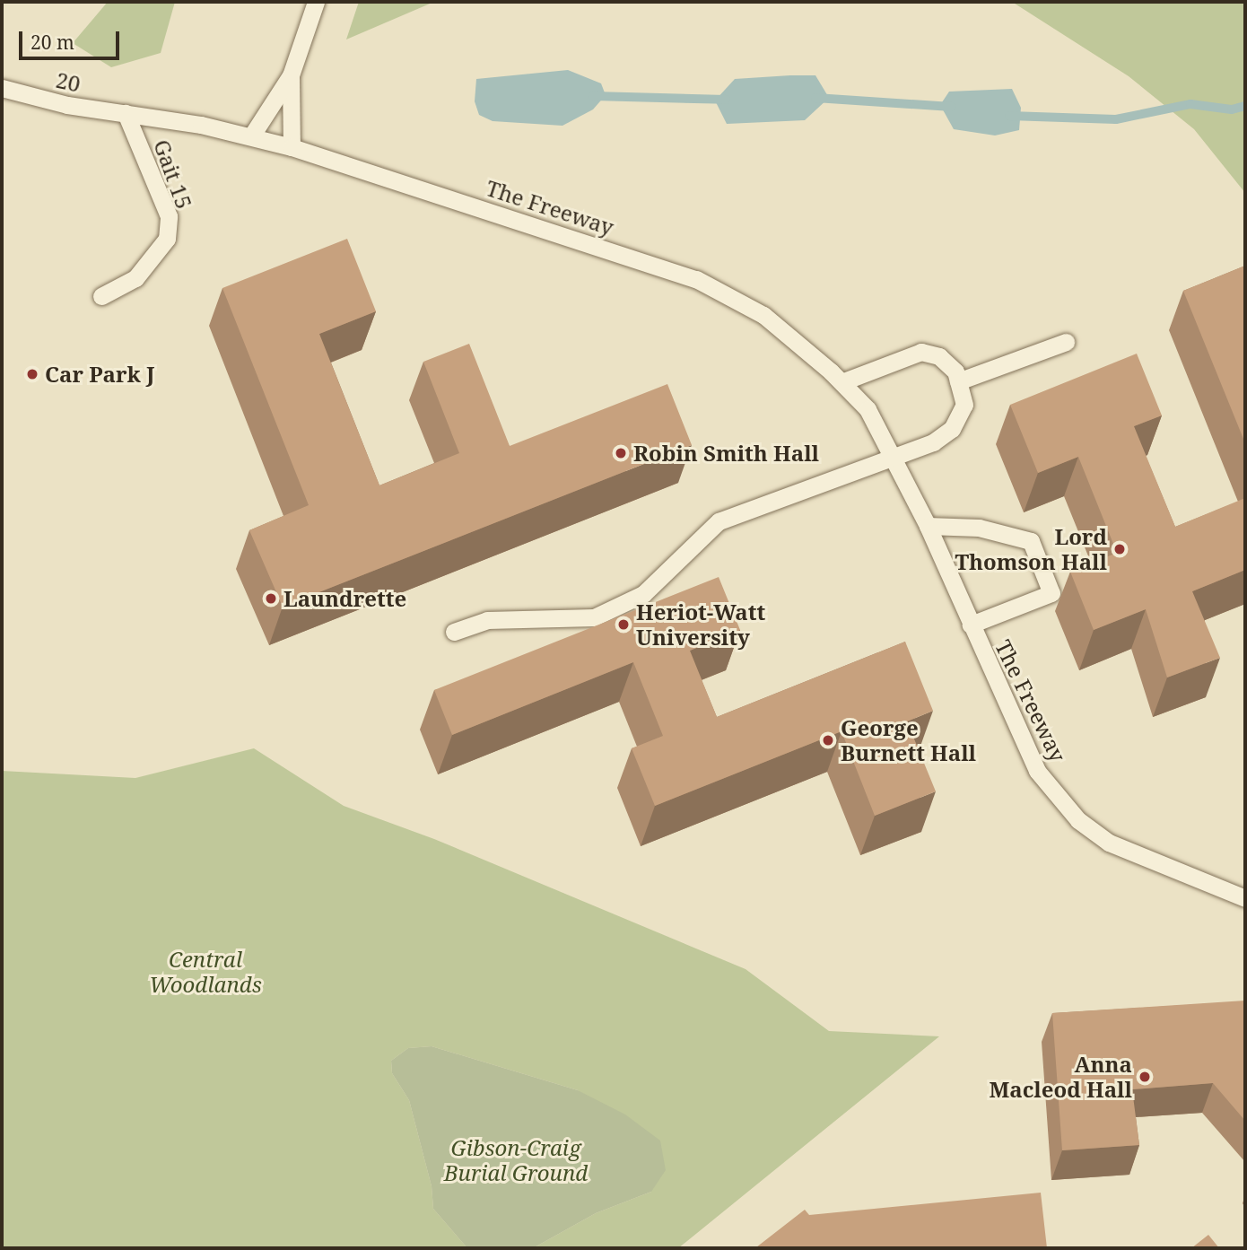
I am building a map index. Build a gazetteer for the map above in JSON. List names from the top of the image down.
{
  "streets": {
    "lane": ["20", "Gait 15", "The Freeway"]
  },
  "crossings": [
    ["20", "Gait 15"],
    ["20", "The Freeway"],
    ["Gait 15", "The Freeway"]
  ],
  "parks": ["Central Woodlands", "Gibson-Craig Burial Ground"],
  "places": [
    "Car Park J",
    "Robin Smith Hall",
    "Lord Thomson Hall",
    "Laundrette",
    "Heriot-Watt University",
    "George Burnett Hall",
    "Anna Macleod Hall"
  ],
  "scale_bar": "20 m"
}
